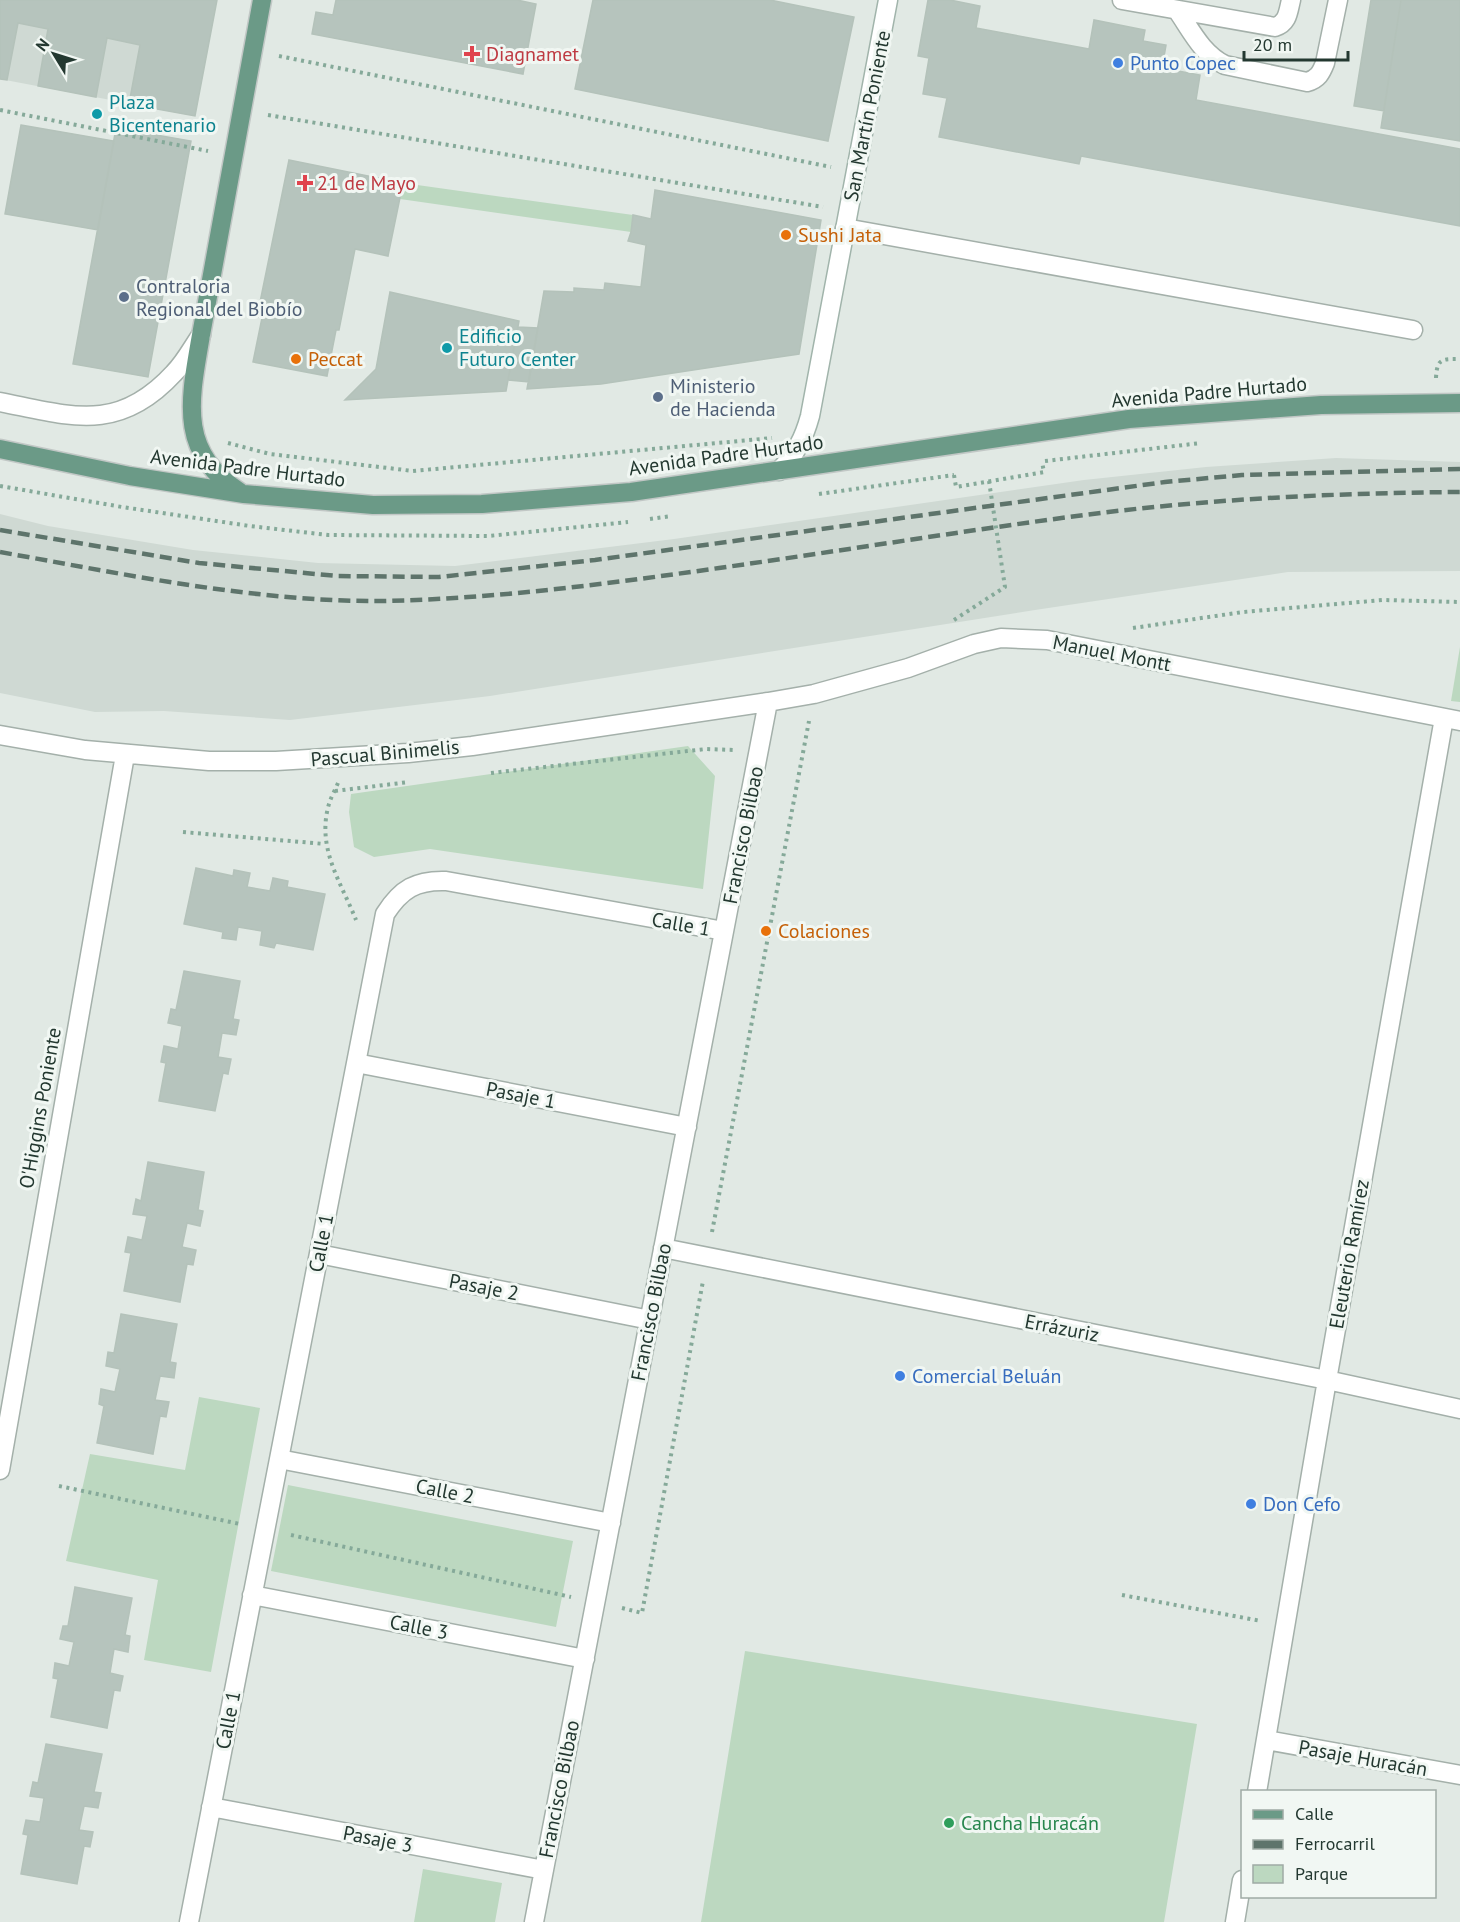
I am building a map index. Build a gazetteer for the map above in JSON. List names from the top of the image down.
{
  "streets": {
    "main road": ["Avenida Padre Hurtado"],
    "street": [
      "San Martín Poniente",
      "Manuel Montt",
      "Pascual Binimelis",
      "Francisco Bilbao",
      "Calle 1",
      "Pasaje 1",
      "O'Higgins Poniente",
      "Eleuterio Ramírez",
      "Pasaje 2",
      "Errázuriz",
      "Calle 2",
      "Calle 3",
      "Pasaje Huracán",
      "Pasaje 3"
    ]
  },
  "crossings": [
    ["San Martín Poniente", "Avenida Padre Hurtado"],
    ["Manuel Montt", "Pascual Binimelis"],
    ["Manuel Montt", "Francisco Bilbao"],
    ["Manuel Montt", "Eleuterio Ramírez"],
    ["Pascual Binimelis", "Francisco Bilbao"],
    ["Pascual Binimelis", "O'Higgins Poniente"],
    ["Francisco Bilbao", "Calle 1"],
    ["Francisco Bilbao", "Pasaje 1"],
    ["Francisco Bilbao", "Pasaje 2"],
    ["Francisco Bilbao", "Errázuriz"],
    ["Francisco Bilbao", "Calle 2"],
    ["Francisco Bilbao", "Calle 3"],
    ["Francisco Bilbao", "Pasaje 3"],
    ["Calle 1", "Pasaje 1"],
    ["Calle 1", "Pasaje 2"],
    ["Calle 1", "Calle 2"],
    ["Calle 1", "Calle 3"],
    ["Calle 1", "Pasaje 3"],
    ["Eleuterio Ramírez", "Errázuriz"],
    ["Eleuterio Ramírez", "Pasaje Huracán"]
  ],
  "places": {
    "health": ["Diagnamet", "21 de Mayo"],
    "other": [
      "Punto Copec",
      "Plaza Bicentenario",
      "Sushi Jata",
      "Contraloria Regional del Biobío",
      "Edificio Futuro Center",
      "Peccat",
      "Ministerio de Hacienda",
      "Colaciones",
      "Comercial Beluán",
      "Don Cefo",
      "Cancha Huracán"
    ]
  },
  "legend": ["Calle", "Ferrocarril", "Parque"],
  "scale_bar": "20 m",
  "north": "top left"
}
